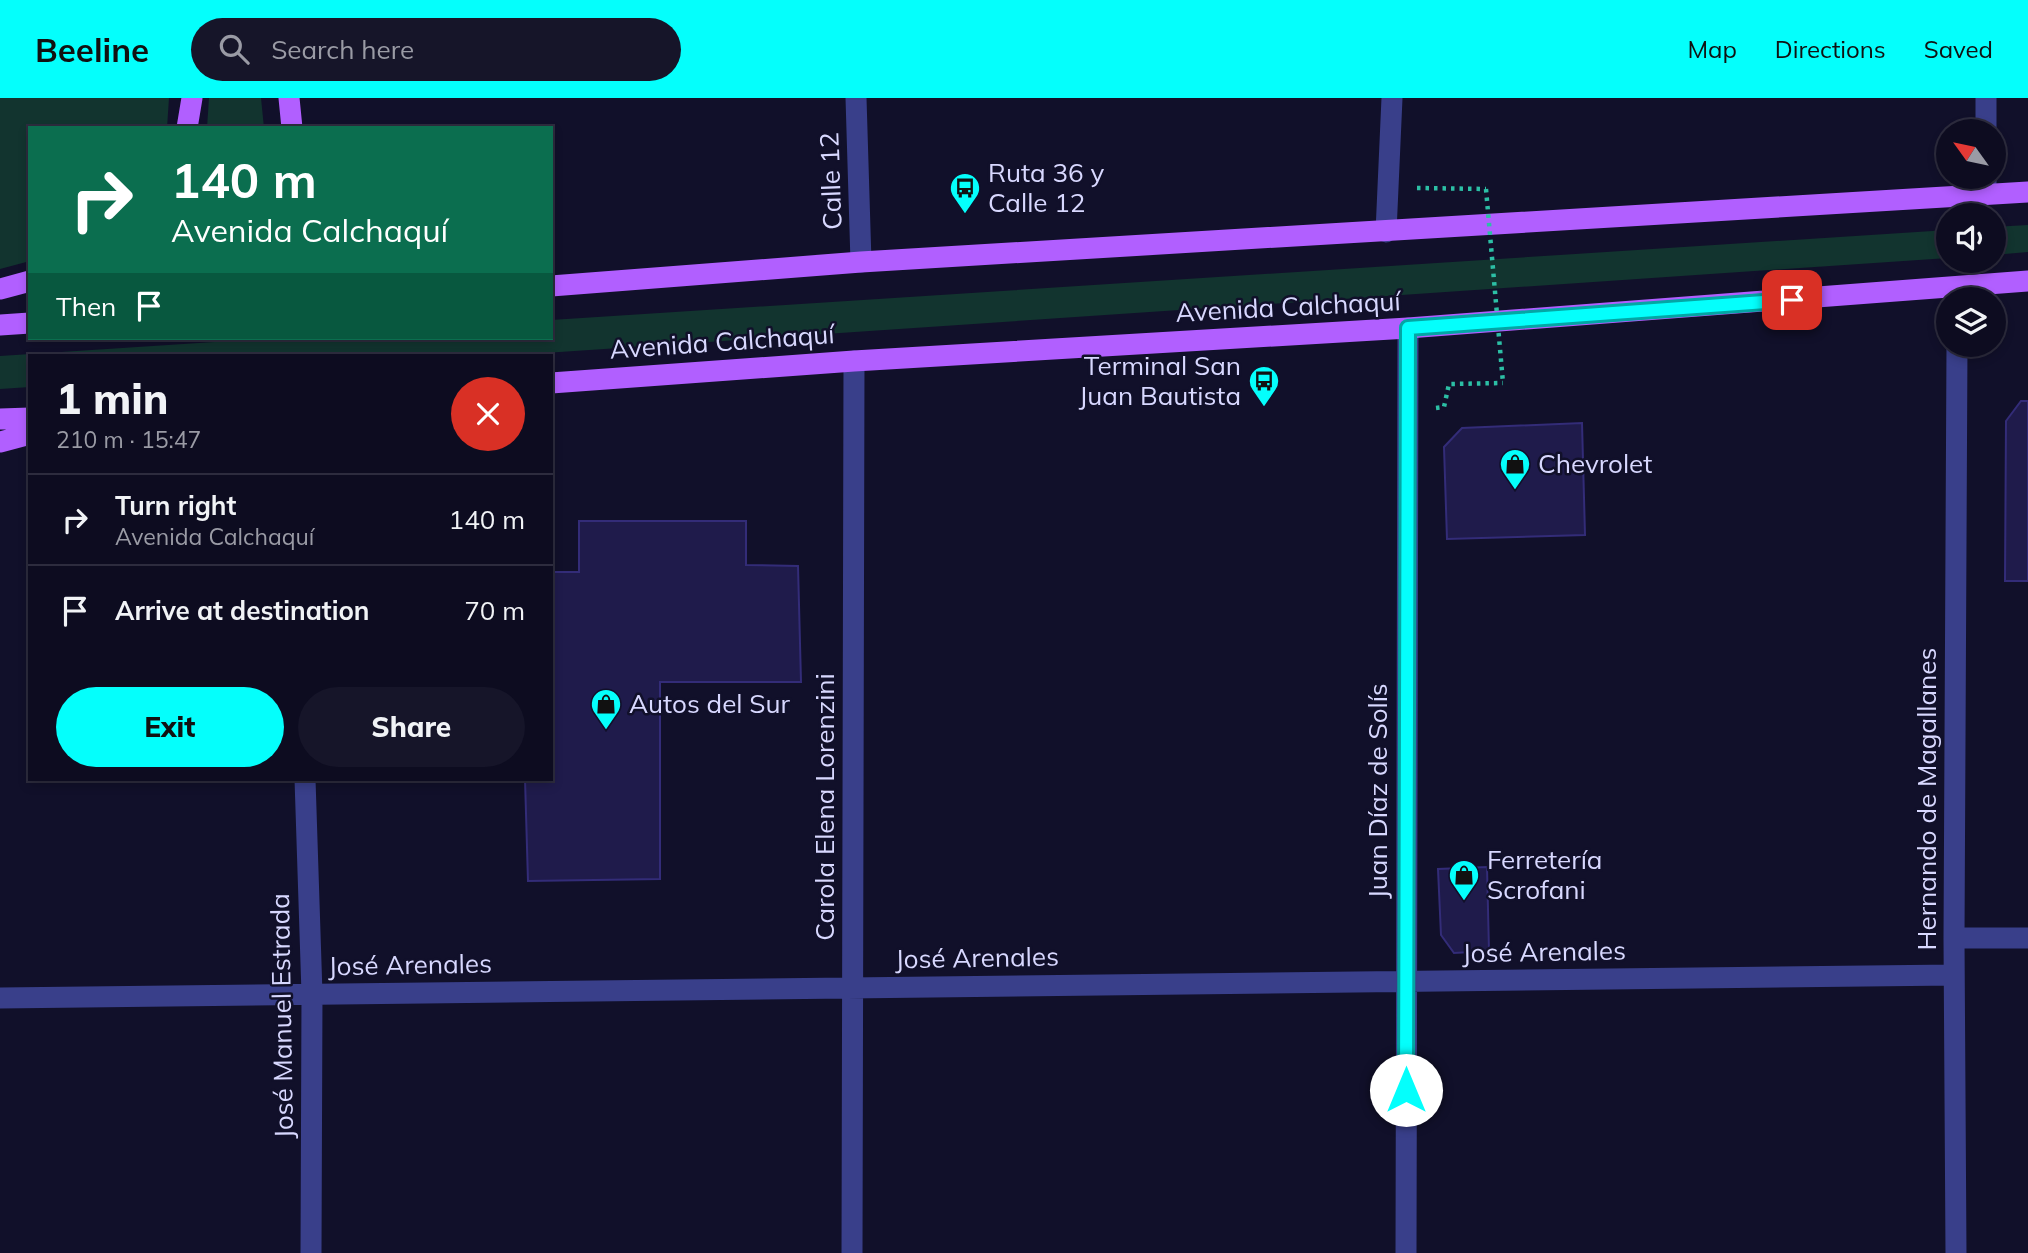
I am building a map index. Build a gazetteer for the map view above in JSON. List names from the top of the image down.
{
  "streets": {
    "main road": ["Avenida Calchaquí"],
    "street": [
      "Calle 12",
      "Juan Díaz de Solís",
      "Hernando de Magallanes",
      "Carola Elena Lorenzini",
      "José Arenales",
      "José Manuel Estrada"
    ]
  },
  "crossings": [
    ["Avenida Calchaquí", "Juan Díaz de Solís"],
    ["Avenida Calchaquí", "Carola Elena Lorenzini"],
    ["Juan Díaz de Solís", "José Arenales"],
    ["Hernando de Magallanes", "José Arenales"],
    ["Carola Elena Lorenzini", "José Arenales"],
    ["José Arenales", "José Manuel Estrada"]
  ],
  "places": {
    "bus stop": ["Ruta 36 y Calle 12", "Terminal San Juan Bautista"],
    "shop": ["Chevrolet", "Autos del Sur", "Ferretería Scrofani"]
  },
  "north": "top left",
  "page": {
    "header": "Beeline",
    "search": "Search here",
    "nav": ["Map", "Directions", "Saved"],
    "turn": ["140 m", "Avenida Calchaquí"],
    "then": "Then",
    "heading": ["1 min", "210 m · 15:47"],
    "list": [
      {
        "name": "Turn right",
        "note": "Avenida Calchaquí",
        "value": "140 m"
      },
      {
        "name": "Arrive at destination",
        "value": "70 m"
      }
    ],
    "buttons": ["Exit", "Share"]
  }
}
